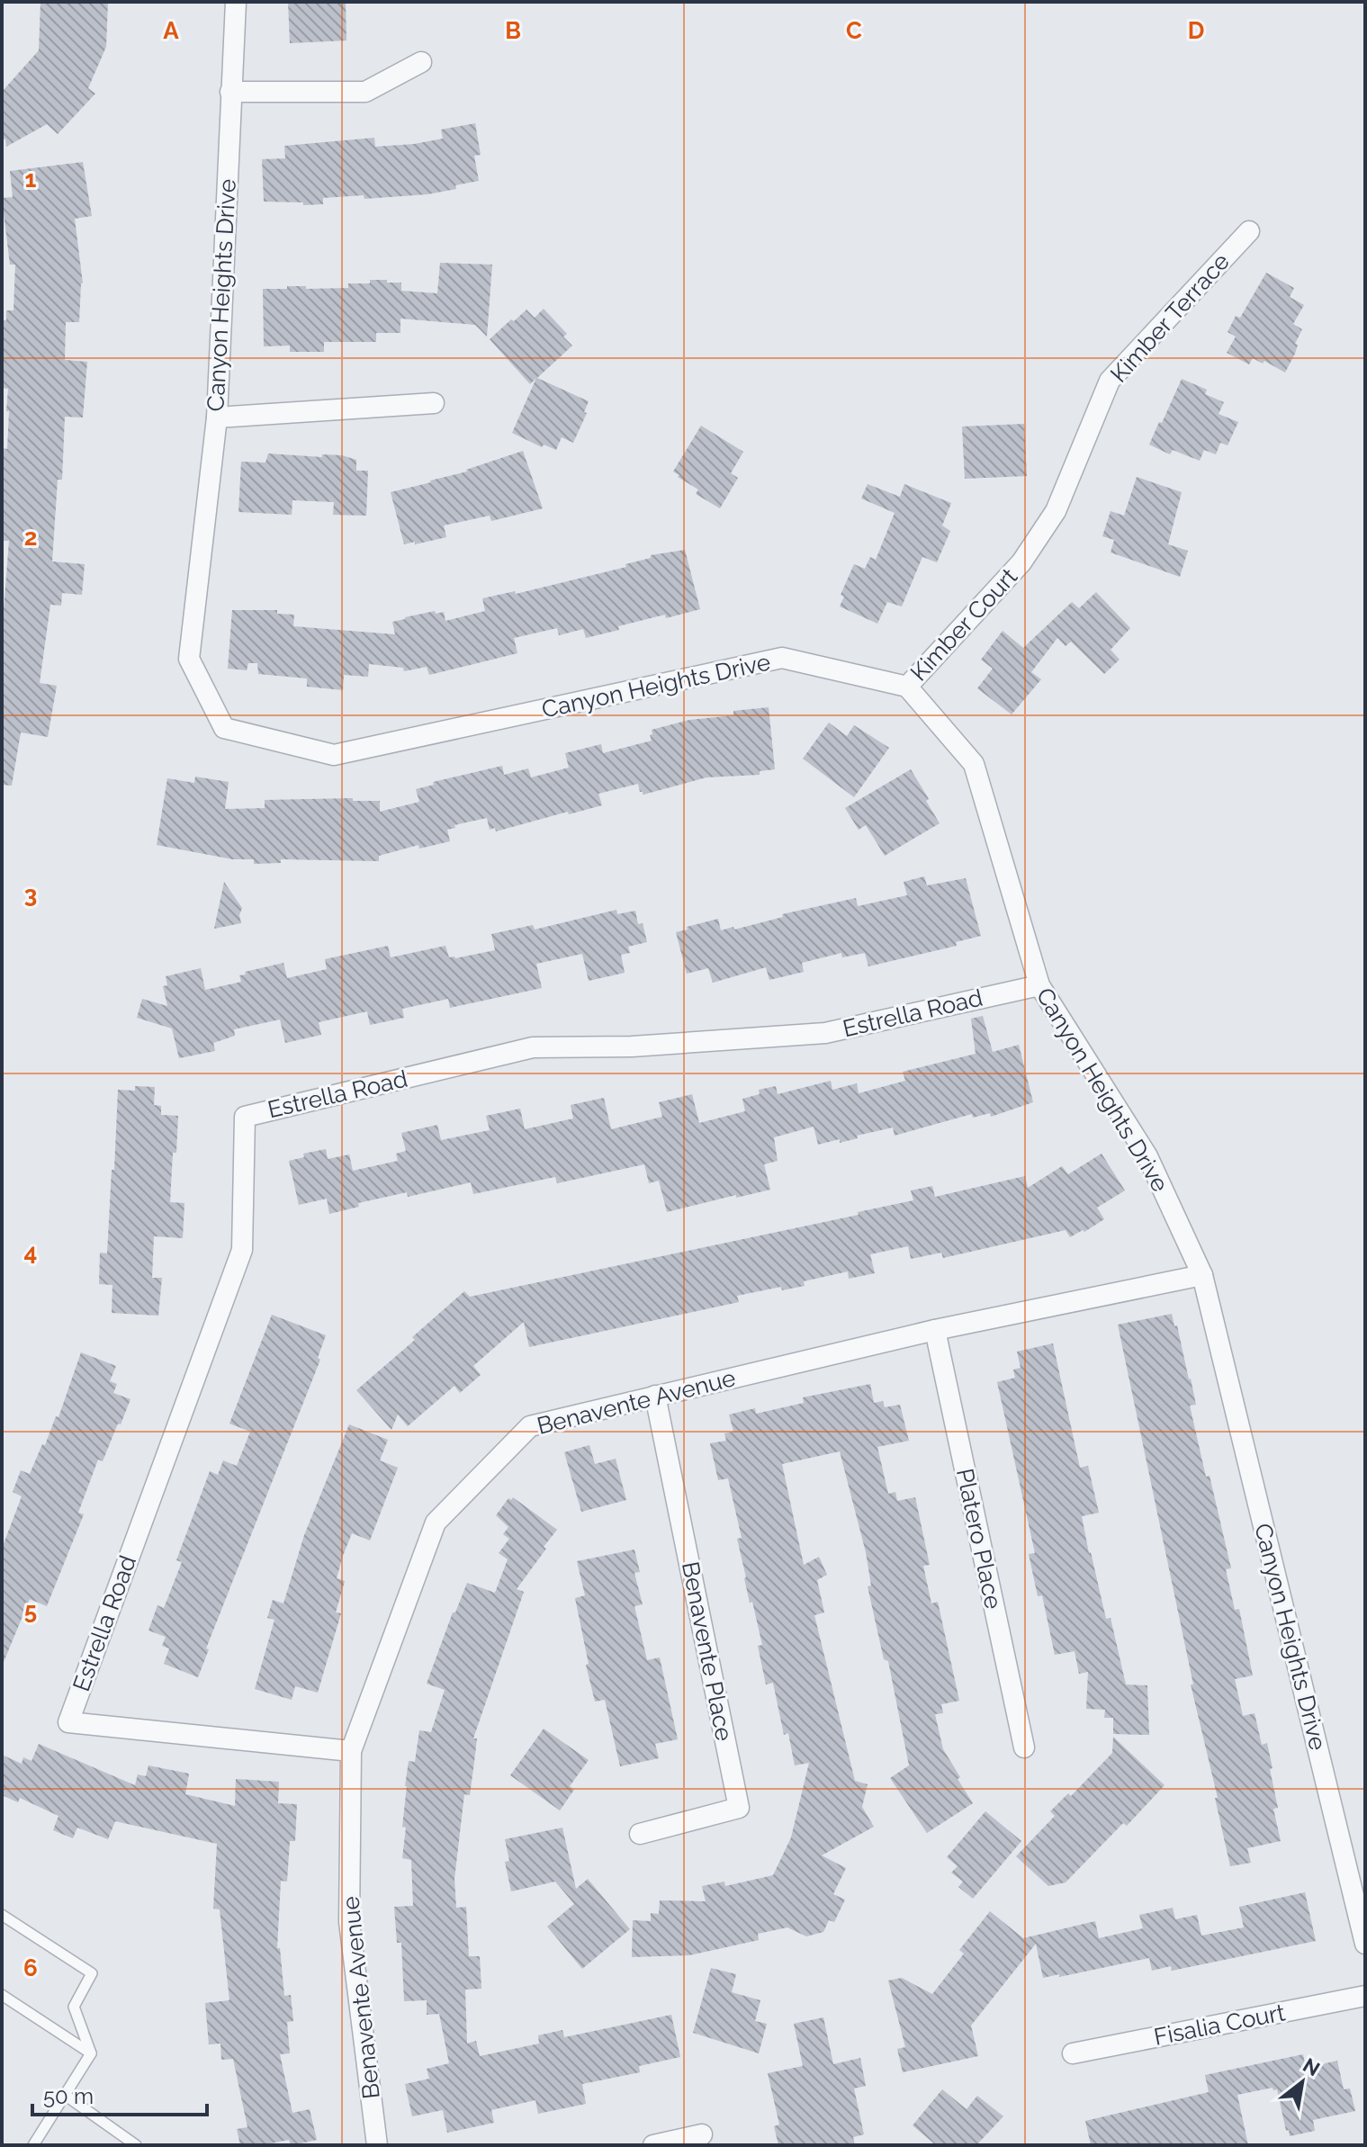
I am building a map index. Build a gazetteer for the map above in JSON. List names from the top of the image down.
{
  "streets": {
    "street": [
      "Canyon Heights Drive",
      "Kimber Terrace",
      "Kimber Court",
      "Estrella Road",
      "Benavente Avenue",
      "Platero Place",
      "Benavente Place",
      "Fisalia Court"
    ]
  },
  "crossings": [
    ["Canyon Heights Drive", "Kimber Court"],
    ["Canyon Heights Drive", "Estrella Road"],
    ["Canyon Heights Drive", "Benavente Avenue"],
    ["Kimber Terrace", "Kimber Court"],
    ["Estrella Road", "Benavente Avenue"],
    ["Benavente Avenue", "Platero Place"],
    ["Benavente Avenue", "Benavente Place"]
  ],
  "scale_bar": "50 m",
  "north": "top right",
  "grid": {
    "columns": [
      "A",
      "B",
      "C",
      "D"
    ],
    "rows": [
      "1",
      "2",
      "3",
      "4",
      "5",
      "6"
    ]
  }
}
